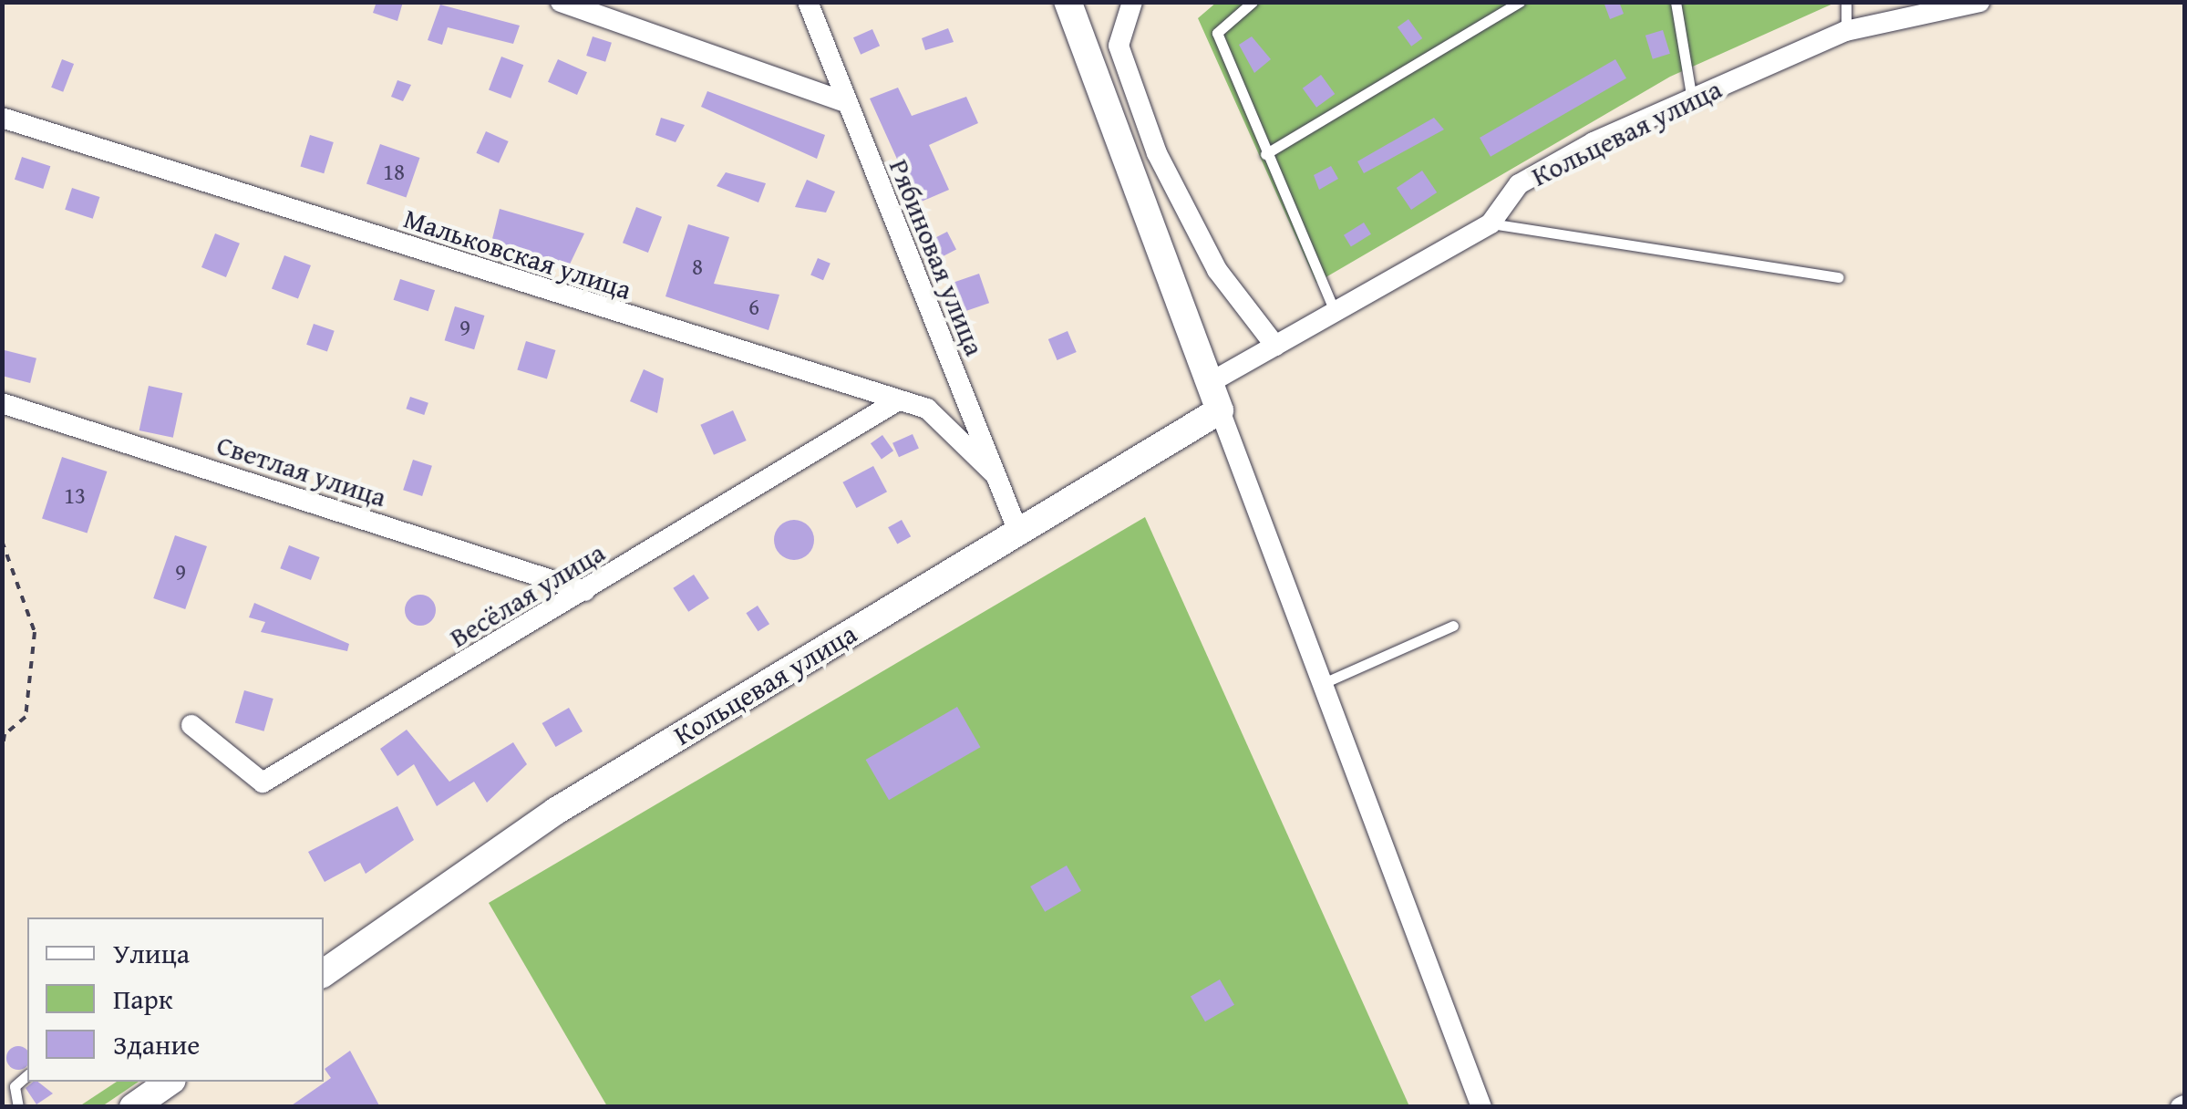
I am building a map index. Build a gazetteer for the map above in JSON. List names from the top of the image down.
{
  "streets": {
    "street": [
      "Кольцевая улица",
      "Мальковская улица",
      "Рябиновая улица",
      "Светлая улица",
      "Весёлая улица"
    ]
  },
  "crossings": [
    ["Кольцевая улица", "Рябиновая улица"],
    ["Мальковская улица", "Рябиновая улица"],
    ["Мальковская улица", "Весёлая улица"],
    ["Светлая улица", "Весёлая улица"]
  ],
  "house_numbers": [
    "18",
    "8",
    "6",
    "9",
    "13",
    "9"
  ],
  "legend": ["Улица", "Парк", "Здание"]
}
